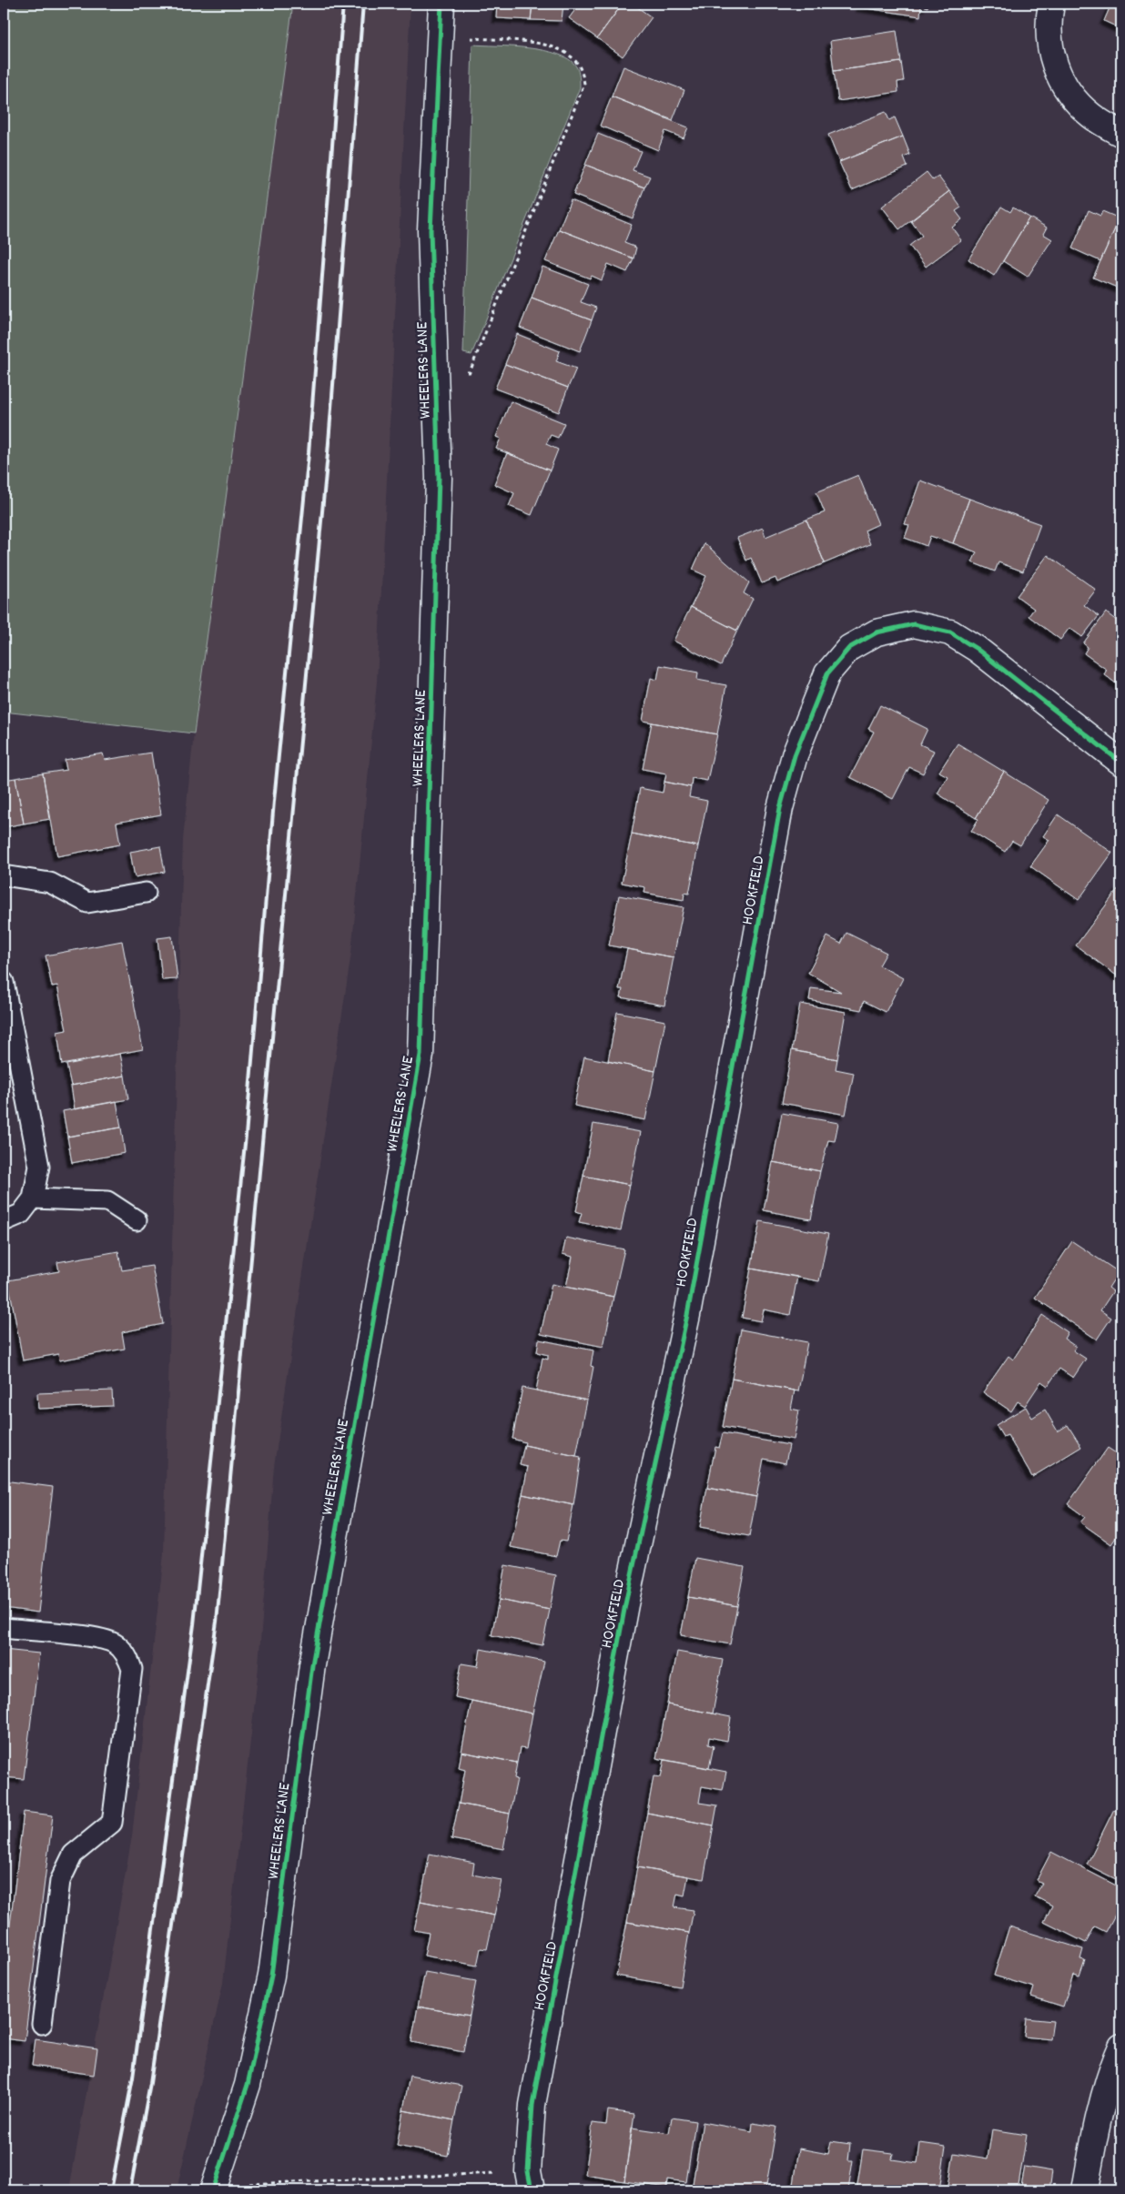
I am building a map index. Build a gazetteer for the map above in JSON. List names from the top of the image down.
{
  "streets": {
    "street": ["WHEELERS LANE", "HOOKFIELD"]
  }
}
